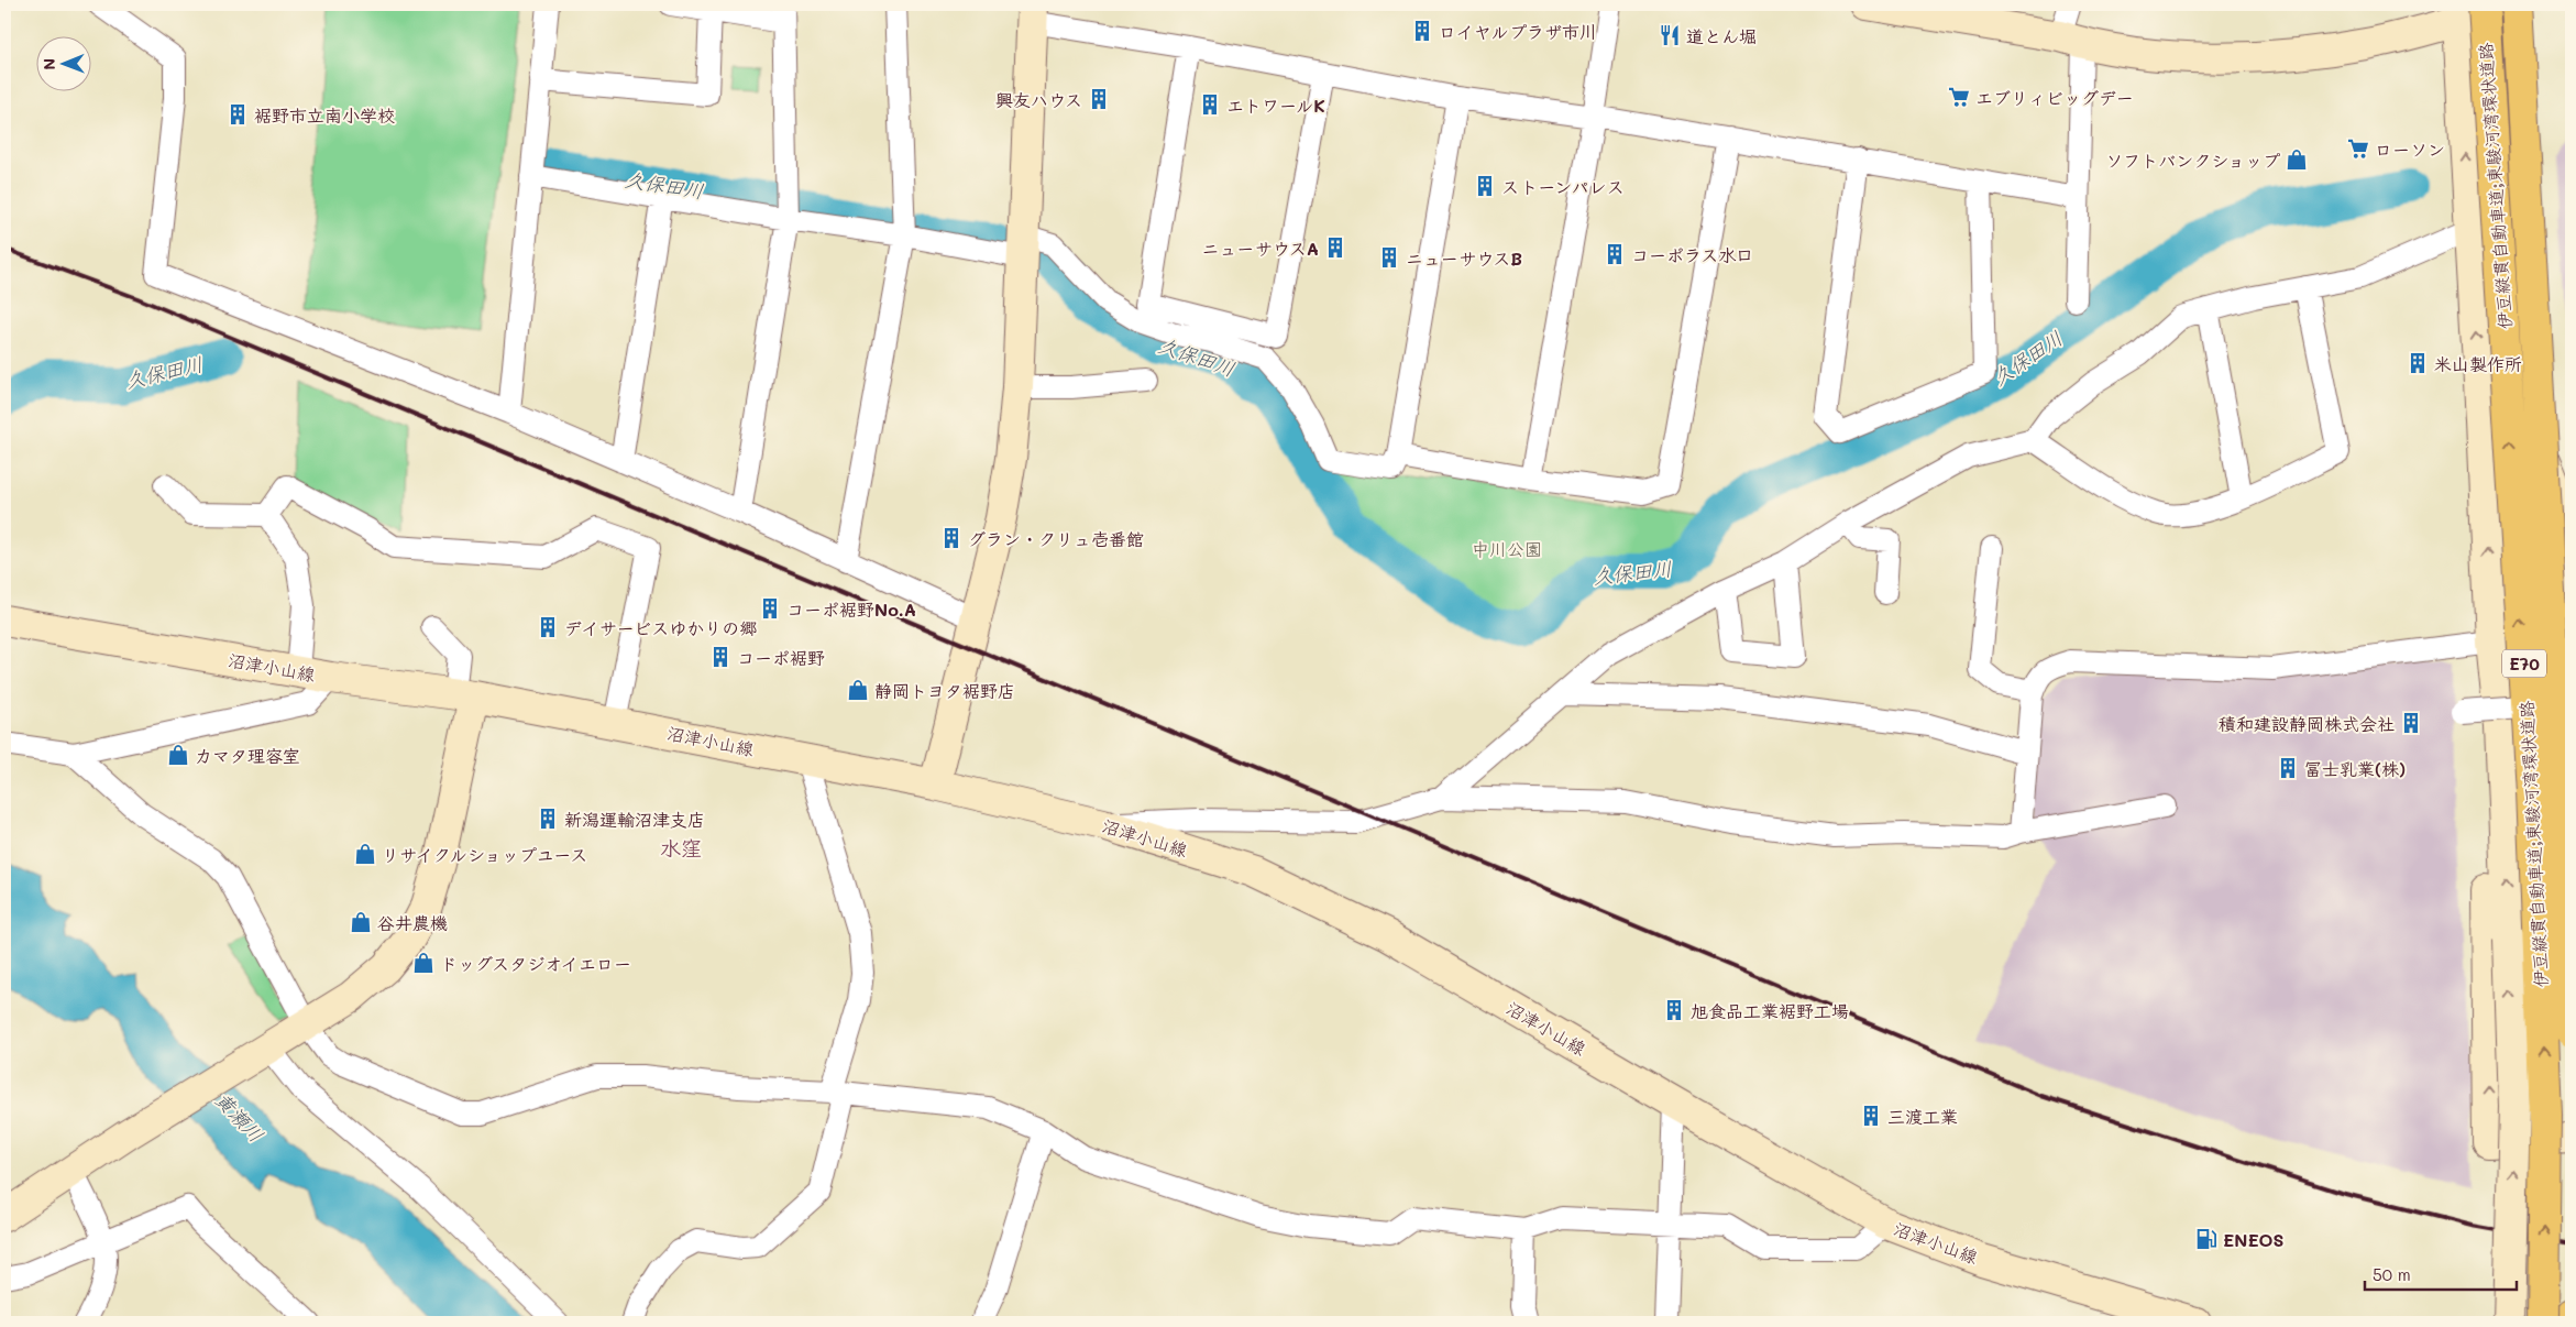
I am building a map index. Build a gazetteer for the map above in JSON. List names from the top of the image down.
{
  "streets": {
    "highway": ["伊豆縦貫自動車道;東駿河湾環状道路", "E70"],
    "street": ["沼津小山線"]
  },
  "districts": ["水窪"],
  "water": ["久保田川", "黄瀬川"],
  "parks": ["中川公園"],
  "places": {
    "building": [
      "ロイヤルプラザ市川",
      "興友ハウス",
      "エトワールK",
      "裾野市立南小学校",
      "ストーンパレス",
      "ニューサウスA",
      "コーポラス水口",
      "ニューサウスB",
      "米山製作所",
      "グラン・クリュ壱番館",
      "コーポ裾野No.A",
      "デイサービスゆかりの郷",
      "コーポ裾野",
      "積和建設静岡株式会社",
      "冨士乳業(株)",
      "新潟運輸沼津支店",
      "旭食品工業裾野工場",
      "三渡工業"
    ],
    "restaurant": ["道とん堀"],
    "supermarket": ["エブリィビッグデー", "ローソン"],
    "shop": [
      "ソフトバンクショップ",
      "静岡トヨタ裾野店",
      "カマタ理容室",
      "リサイクルショップユース",
      "谷井農機",
      "ドッグスタジオイエロー"
    ],
    "fuel station": ["ENEOS"]
  },
  "scale_bar": "50 m",
  "north": "left"
}
